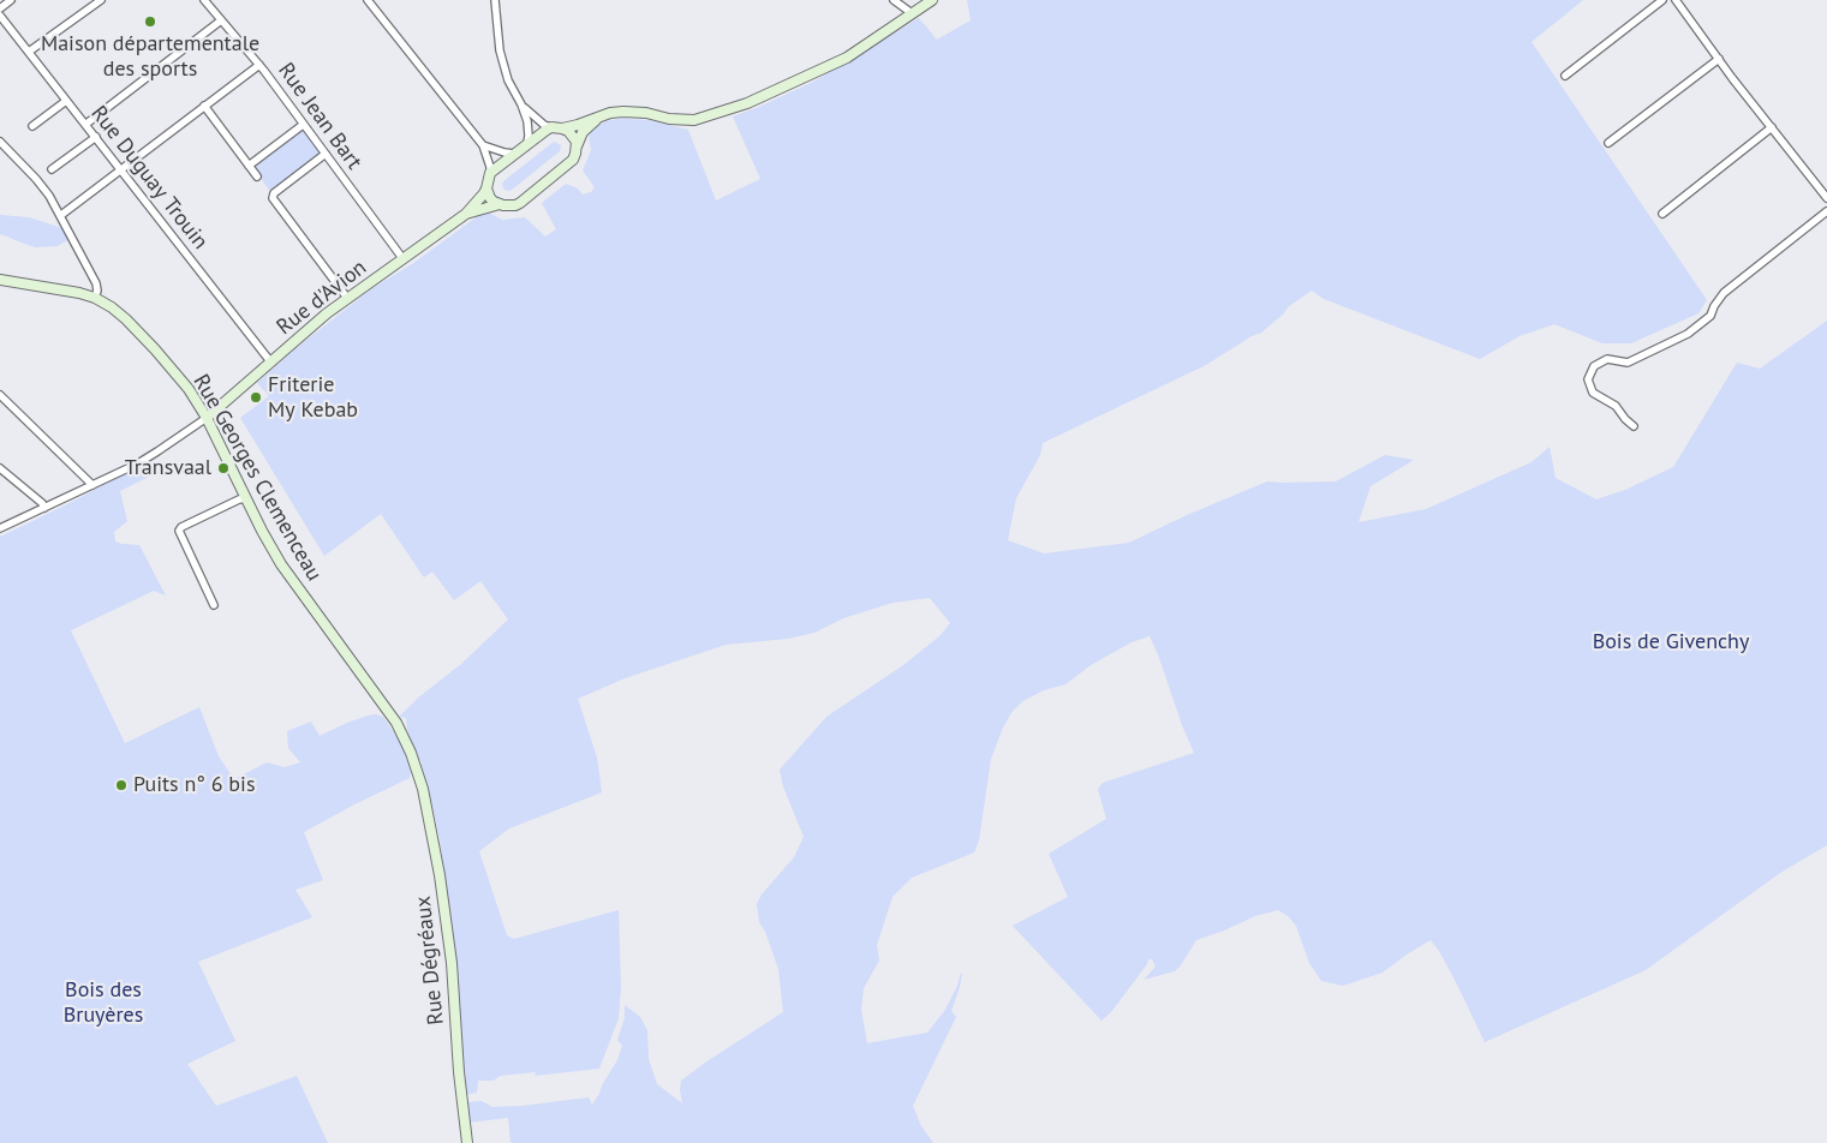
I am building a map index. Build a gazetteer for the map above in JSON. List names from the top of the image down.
{
  "streets": {
    "street": [
      "Rue Jean Bart",
      "Rue Duguay Trouin",
      "Rue d'Avion",
      "Rue Georges Clemenceau",
      "Rue Dégréaux"
    ]
  },
  "crossings": [
    ["Rue Jean Bart", "Rue d'Avion"],
    ["Rue Duguay Trouin", "Rue d'Avion"],
    ["Rue d'Avion", "Rue Georges Clemenceau"],
    ["Rue Georges Clemenceau", "Rue Dégréaux"]
  ],
  "parks": ["Bois de Givenchy", "Bois des Bruyères"],
  "places": [
    "Maison départementale des sports",
    "Friterie My Kebab",
    "Transvaal",
    "Puits n° 6 bis"
  ]
}
